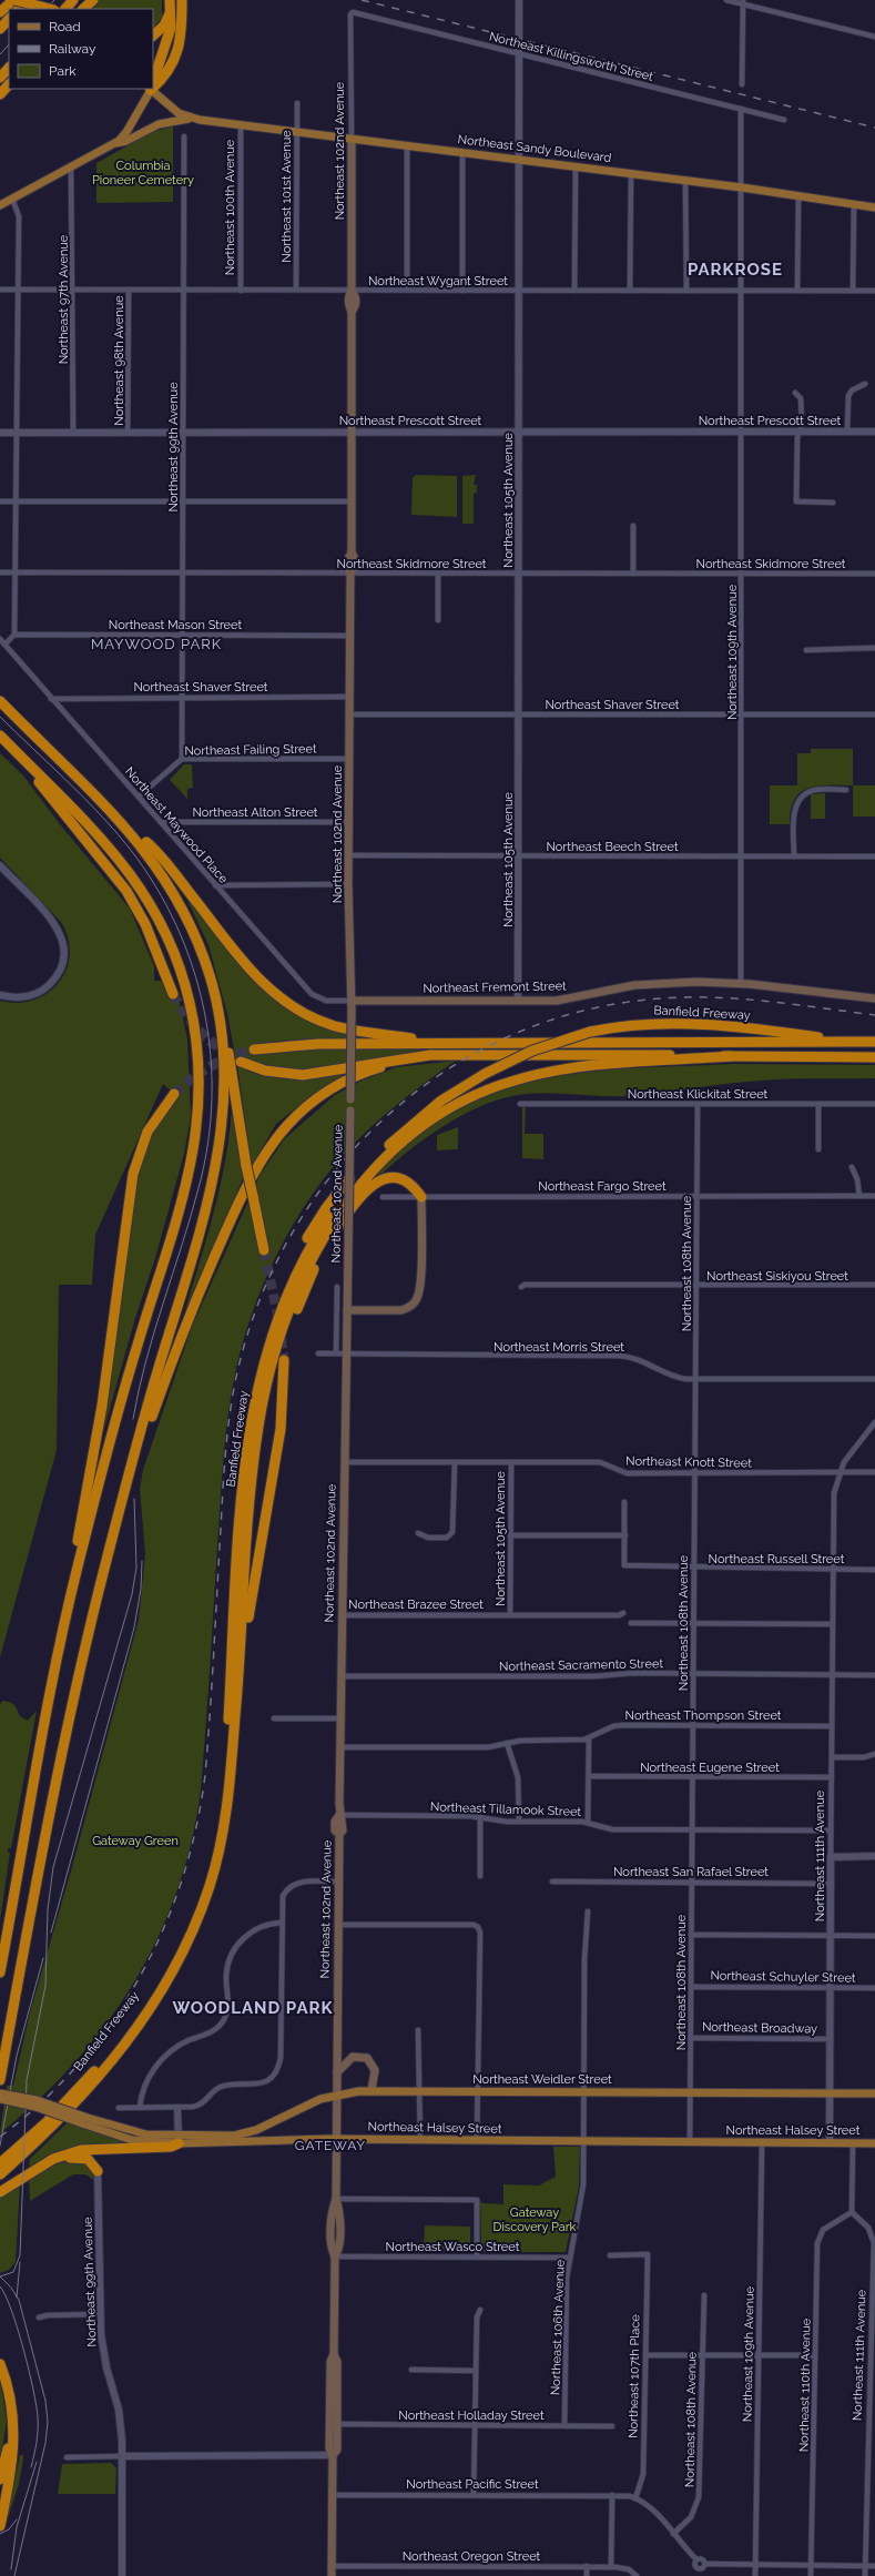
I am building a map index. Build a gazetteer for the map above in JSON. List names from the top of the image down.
{
  "streets": {
    "highway": ["Banfield Freeway"],
    "main road": [
      "Northeast Sandy Boulevard",
      "Northeast 102nd Avenue",
      "Northeast Fremont Street",
      "Northeast Weidler Street",
      "Northeast Halsey Street"
    ],
    "street": [
      "Northeast Killingsworth Street",
      "Northeast 101st Avenue",
      "Northeast 100th Avenue",
      "Northeast Wygant Street",
      "Northeast 97th Avenue",
      "Northeast 98th Avenue",
      "Northeast Prescott Street",
      "Northeast 99th Avenue",
      "Northeast 105th Avenue",
      "Northeast Skidmore Street",
      "Northeast Mason Street",
      "Northeast 109th Avenue",
      "Northeast Shaver Street",
      "Northeast Failing Street",
      "Northeast Alton Street",
      "Northeast Maywood Place",
      "Northeast Beech Street",
      "Northeast Klickitat Street",
      "Northeast Fargo Street",
      "Northeast 108th Avenue",
      "Northeast Siskiyou Street",
      "Northeast Morris Street",
      "Northeast Knott Street",
      "Northeast Russell Street",
      "Northeast Brazee Street",
      "Northeast Sacramento Street",
      "Northeast Thompson Street",
      "Northeast Eugene Street",
      "Northeast Tillamook Street",
      "Northeast 111th Avenue",
      "Northeast San Rafael Street",
      "Northeast Schuyler Street",
      "Northeast Broadway",
      "Northeast Wasco Street",
      "Northeast 106th Avenue",
      "Northeast 107th Place",
      "Northeast 110th Avenue",
      "Northeast Holladay Street",
      "Northeast Pacific Street",
      "Northeast Oregon Street"
    ]
  },
  "crossings": [
    ["Northeast Killingsworth Street", "Northeast 102nd Avenue"],
    ["Northeast Killingsworth Street", "Northeast 105th Avenue"],
    ["Northeast Killingsworth Street", "Northeast 109th Avenue"],
    ["Northeast Sandy Boulevard", "Northeast 102nd Avenue"],
    ["Northeast Sandy Boulevard", "Northeast 101st Avenue"],
    ["Northeast Sandy Boulevard", "Northeast 100th Avenue"],
    ["Northeast Sandy Boulevard", "Northeast 105th Avenue"],
    ["Northeast Sandy Boulevard", "Northeast 109th Avenue"],
    ["Northeast 102nd Avenue", "Northeast Wygant Street"],
    ["Northeast 102nd Avenue", "Northeast Prescott Street"],
    ["Northeast 102nd Avenue", "Northeast Skidmore Street"],
    ["Northeast 102nd Avenue", "Northeast Mason Street"],
    ["Northeast 102nd Avenue", "Northeast Shaver Street"],
    ["Northeast 102nd Avenue", "Northeast Failing Street"],
    ["Northeast 102nd Avenue", "Northeast Alton Street"],
    ["Northeast 102nd Avenue", "Northeast Maywood Place"],
    ["Northeast 102nd Avenue", "Northeast Beech Street"],
    ["Northeast 102nd Avenue", "Northeast Fremont Street"],
    ["Northeast 102nd Avenue", "Northeast Morris Street"],
    ["Northeast 102nd Avenue", "Northeast Knott Street"],
    ["Northeast 102nd Avenue", "Northeast Brazee Street"],
    ["Northeast 102nd Avenue", "Northeast Sacramento Street"],
    ["Northeast 102nd Avenue", "Northeast Thompson Street"],
    ["Northeast 102nd Avenue", "Northeast Tillamook Street"],
    ["Northeast 102nd Avenue", "Northeast Weidler Street"],
    ["Northeast 102nd Avenue", "Northeast Halsey Street"],
    ["Northeast 102nd Avenue", "Northeast Wasco Street"],
    ["Northeast 102nd Avenue", "Northeast Holladay Street"],
    ["Northeast 102nd Avenue", "Northeast Pacific Street"],
    ["Northeast 102nd Avenue", "Northeast Oregon Street"],
    ["Northeast 101st Avenue", "Northeast Wygant Street"],
    ["Northeast 100th Avenue", "Northeast Wygant Street"],
    ["Northeast Wygant Street", "Northeast 97th Avenue"],
    ["Northeast Wygant Street", "Northeast 98th Avenue"],
    ["Northeast Wygant Street", "Northeast 99th Avenue"],
    ["Northeast Wygant Street", "Northeast 105th Avenue"],
    ["Northeast Wygant Street", "Northeast 109th Avenue"],
    ["Northeast 97th Avenue", "Northeast Prescott Street"],
    ["Northeast 98th Avenue", "Northeast Prescott Street"],
    ["Northeast Prescott Street", "Northeast 99th Avenue"],
    ["Northeast Prescott Street", "Northeast 105th Avenue"],
    ["Northeast Prescott Street", "Northeast 109th Avenue"],
    ["Northeast 99th Avenue", "Northeast Skidmore Street"],
    ["Northeast 99th Avenue", "Northeast Mason Street"],
    ["Northeast 99th Avenue", "Northeast Shaver Street"],
    ["Northeast 99th Avenue", "Northeast Failing Street"],
    ["Northeast 105th Avenue", "Northeast Skidmore Street"],
    ["Northeast 105th Avenue", "Northeast Shaver Street"],
    ["Northeast 105th Avenue", "Northeast Beech Street"],
    ["Northeast 105th Avenue", "Northeast Fremont Street"],
    ["Northeast 105th Avenue", "Northeast Knott Street"],
    ["Northeast 105th Avenue", "Northeast Brazee Street"],
    ["Northeast Skidmore Street", "Northeast 109th Avenue"],
    ["Northeast 109th Avenue", "Northeast Shaver Street"],
    ["Northeast 109th Avenue", "Northeast Beech Street"],
    ["Northeast 109th Avenue", "Northeast Fremont Street"],
    ["Northeast 109th Avenue", "Northeast Halsey Street"],
    ["Northeast Shaver Street", "Northeast Maywood Place"],
    ["Northeast Failing Street", "Northeast Maywood Place"],
    ["Northeast Alton Street", "Northeast Maywood Place"],
    ["Northeast Maywood Place", "Northeast Fremont Street"],
    ["Northeast Klickitat Street", "Northeast 108th Avenue"],
    ["Northeast Fargo Street", "Northeast 108th Avenue"],
    ["Northeast 108th Avenue", "Northeast Siskiyou Street"],
    ["Northeast 108th Avenue", "Northeast Morris Street"],
    ["Northeast 108th Avenue", "Northeast Knott Street"],
    ["Northeast 108th Avenue", "Northeast Russell Street"],
    ["Northeast 108th Avenue", "Northeast Sacramento Street"],
    ["Northeast 108th Avenue", "Northeast Thompson Street"],
    ["Northeast 108th Avenue", "Northeast Eugene Street"],
    ["Northeast 108th Avenue", "Northeast Tillamook Street"],
    ["Northeast 108th Avenue", "Northeast San Rafael Street"],
    ["Northeast 108th Avenue", "Northeast Schuyler Street"],
    ["Northeast 108th Avenue", "Northeast Broadway"],
    ["Northeast 108th Avenue", "Northeast Weidler Street"],
    ["Northeast 108th Avenue", "Northeast Halsey Street"],
    ["Northeast Knott Street", "Northeast 111th Avenue"],
    ["Northeast Russell Street", "Northeast 111th Avenue"],
    ["Northeast Sacramento Street", "Northeast 111th Avenue"],
    ["Northeast Thompson Street", "Northeast 111th Avenue"],
    ["Northeast Eugene Street", "Northeast 111th Avenue"],
    ["Northeast Tillamook Street", "Northeast 111th Avenue"],
    ["Northeast 111th Avenue", "Northeast San Rafael Street"],
    ["Northeast 111th Avenue", "Northeast Schuyler Street"],
    ["Northeast 111th Avenue", "Northeast Broadway"],
    ["Northeast 111th Avenue", "Northeast Weidler Street"],
    ["Northeast 111th Avenue", "Northeast Halsey Street"],
    ["Northeast 111th Avenue", "Northeast 110th Avenue"],
    ["Northeast Weidler Street", "Northeast Halsey Street"],
    ["Northeast Weidler Street", "Northeast 106th Avenue"],
    ["Northeast Halsey Street", "Northeast 106th Avenue"],
    ["Northeast Wasco Street", "Northeast 106th Avenue"],
    ["Northeast 106th Avenue", "Northeast Holladay Street"]
  ],
  "districts": [
    "PARKROSE",
    "MAYWOOD PARK",
    "WOODLAND PARK",
    "GATEWAY"
  ],
  "parks": ["Columbia Pioneer Cemetery", "Gateway Green", "Gateway Discovery Park"],
  "legend": ["Road", "Railway", "Park"]
}
